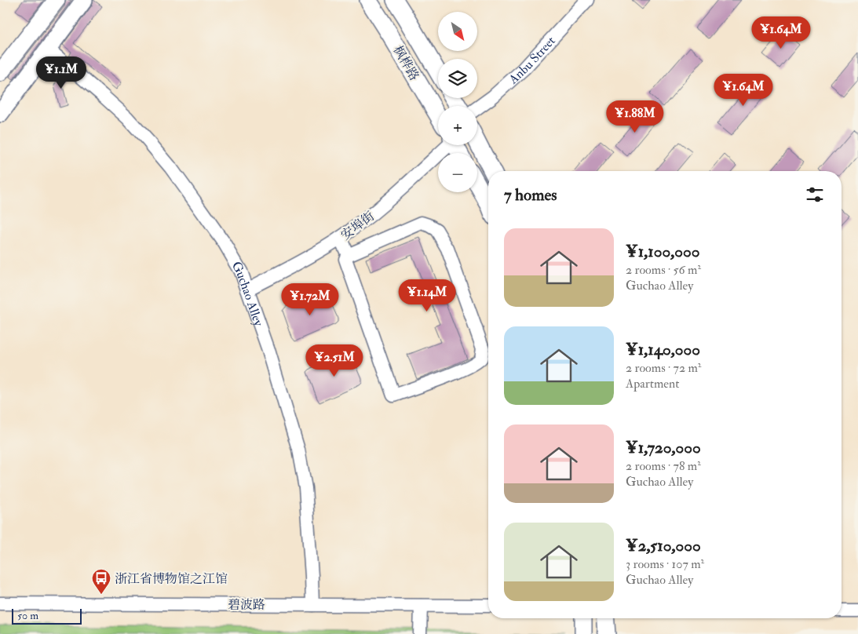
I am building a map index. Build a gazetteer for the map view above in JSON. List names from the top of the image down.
{
  "streets": {
    "main road": ["枫桦路"],
    "street": [
      "Anbu Street",
      "安埠街",
      "Guchao Alley",
      "碧波路"
    ]
  },
  "crossings": [
    ["安埠街", "Guchao Alley"],
    ["Guchao Alley", "碧波路"]
  ],
  "places": {
    "bus stop": ["浙江省博物馆之江馆"]
  },
  "scale_bar": "50 m",
  "north": "bottom right",
  "page": {
    "map_buttons": ["+", "−"],
    "price": [
      "¥1.64M",
      "¥1.1M",
      "¥1.64M",
      "¥1.88M",
      "¥1.14M",
      "¥1.72M",
      "¥2.51M"
    ],
    "heading": "7 homes",
    "list": [
      {
        "name": "¥1,100,000",
        "note": "2 rooms · 56 m² · Guchao Alley"
      },
      {
        "name": "¥1,140,000",
        "note": "2 rooms · 72 m² · Apartment"
      },
      {
        "name": "¥1,720,000",
        "note": "2 rooms · 78 m² · Guchao Alley"
      },
      {
        "name": "¥2,510,000",
        "note": "3 rooms · 107 m² · Guchao Alley"
      }
    ],
    "scale": "50 m"
  }
}
